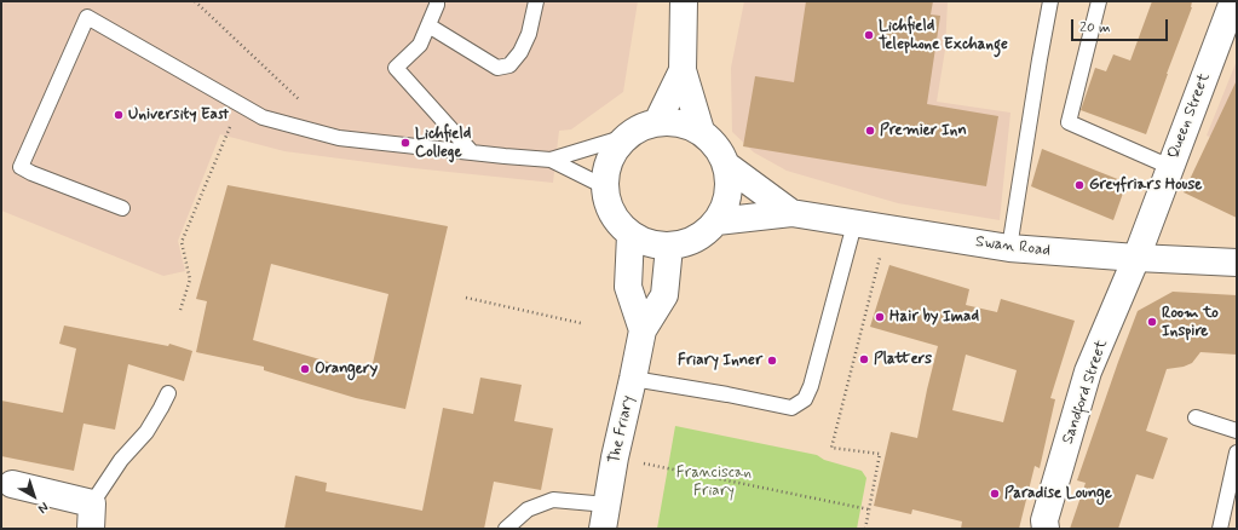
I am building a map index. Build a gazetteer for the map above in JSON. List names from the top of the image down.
{
  "streets": {
    "street": [
      "Queen Street",
      "Swan Road",
      "Sandford Street",
      "The Friary"
    ]
  },
  "crossings": [
    ["Queen Street", "Swan Road"],
    ["Queen Street", "Sandford Street"],
    ["Swan Road", "Sandford Street"],
    ["Swan Road", "The Friary"]
  ],
  "parks": ["Franciscan Friary"],
  "places": [
    "Lichfield Telephone Exchange",
    "University East",
    "Premier Inn",
    "Lichfield College",
    "Greyfriars House",
    "Hair by Imad",
    "Room to Inspire",
    "Platters",
    "Friary Inner",
    "Orangery",
    "Paradise Lounge"
  ],
  "scale_bar": "20 m",
  "north": "bottom right"
}
